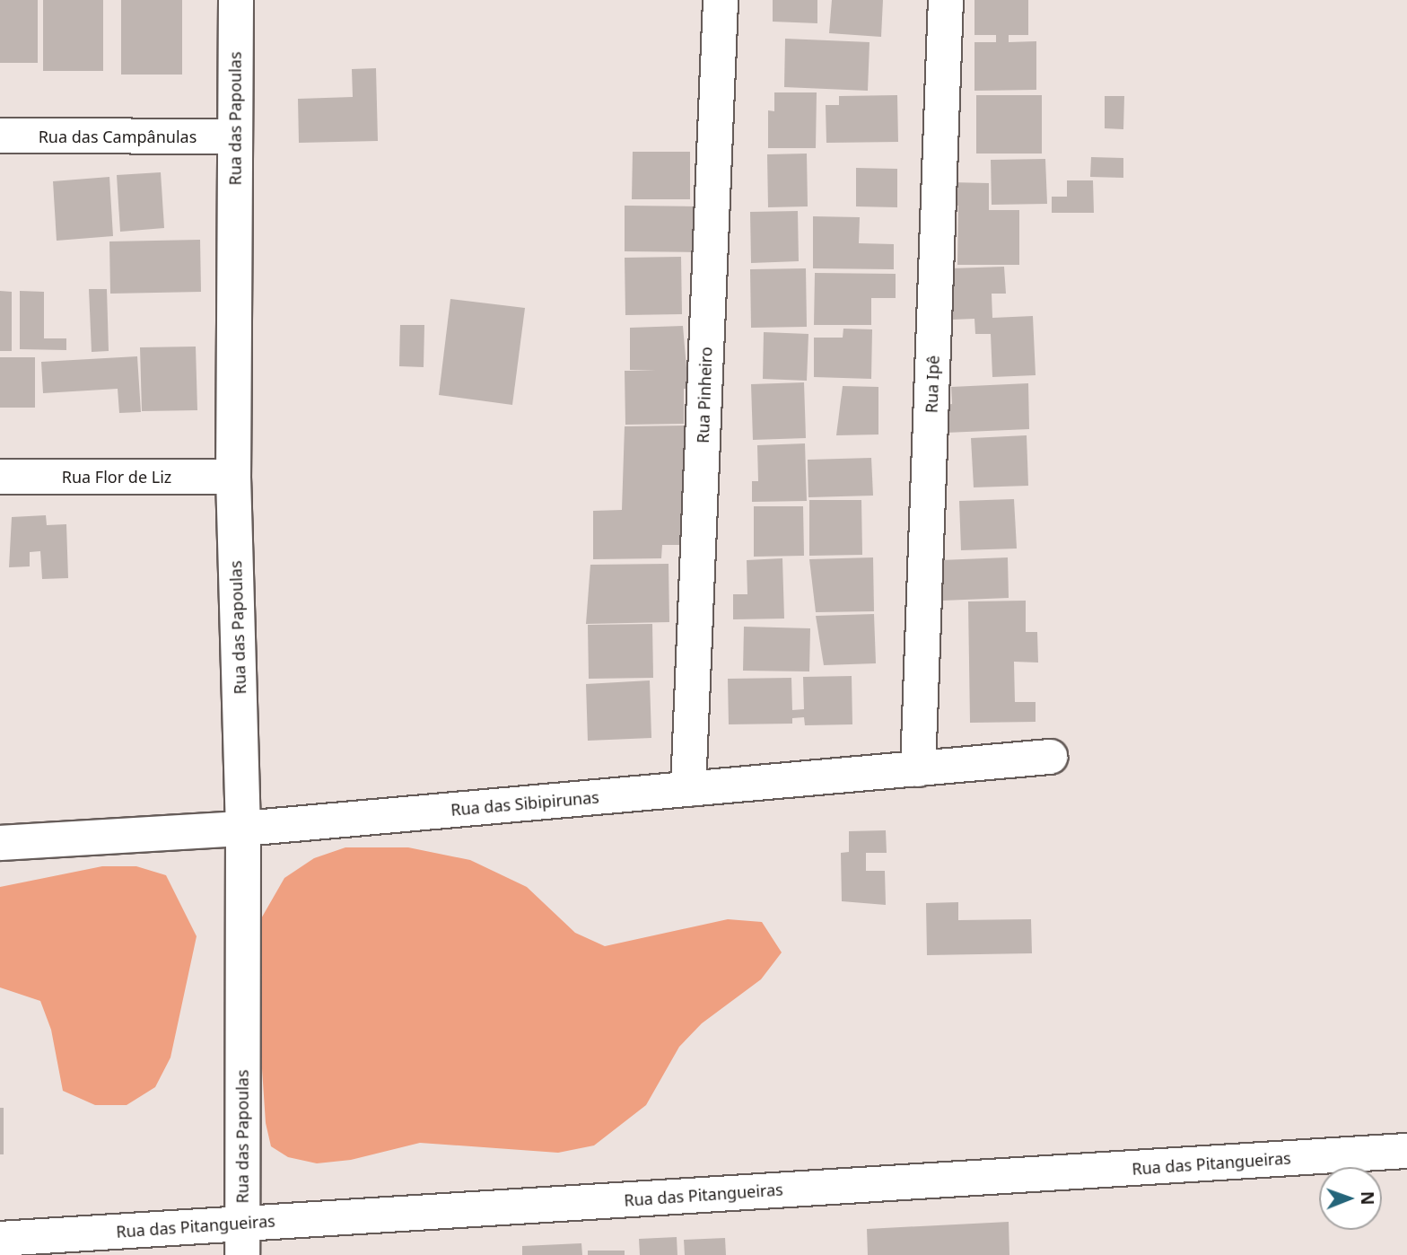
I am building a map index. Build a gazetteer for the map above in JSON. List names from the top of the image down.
{
  "streets": {
    "street": [
      "Rua das Papoulas",
      "Rua das Campânulas",
      "Rua Ipê",
      "Rua Pinheiro",
      "Rua Flor de Liz",
      "Rua das Sibipirunas",
      "Rua das Pitangueiras"
    ]
  },
  "crossings": [
    ["Rua das Papoulas", "Rua das Campânulas"],
    ["Rua das Papoulas", "Rua Flor de Liz"],
    ["Rua das Papoulas", "Rua das Sibipirunas"],
    ["Rua das Papoulas", "Rua das Pitangueiras"],
    ["Rua Ipê", "Rua das Sibipirunas"],
    ["Rua Pinheiro", "Rua das Sibipirunas"]
  ],
  "north": "right"
}
